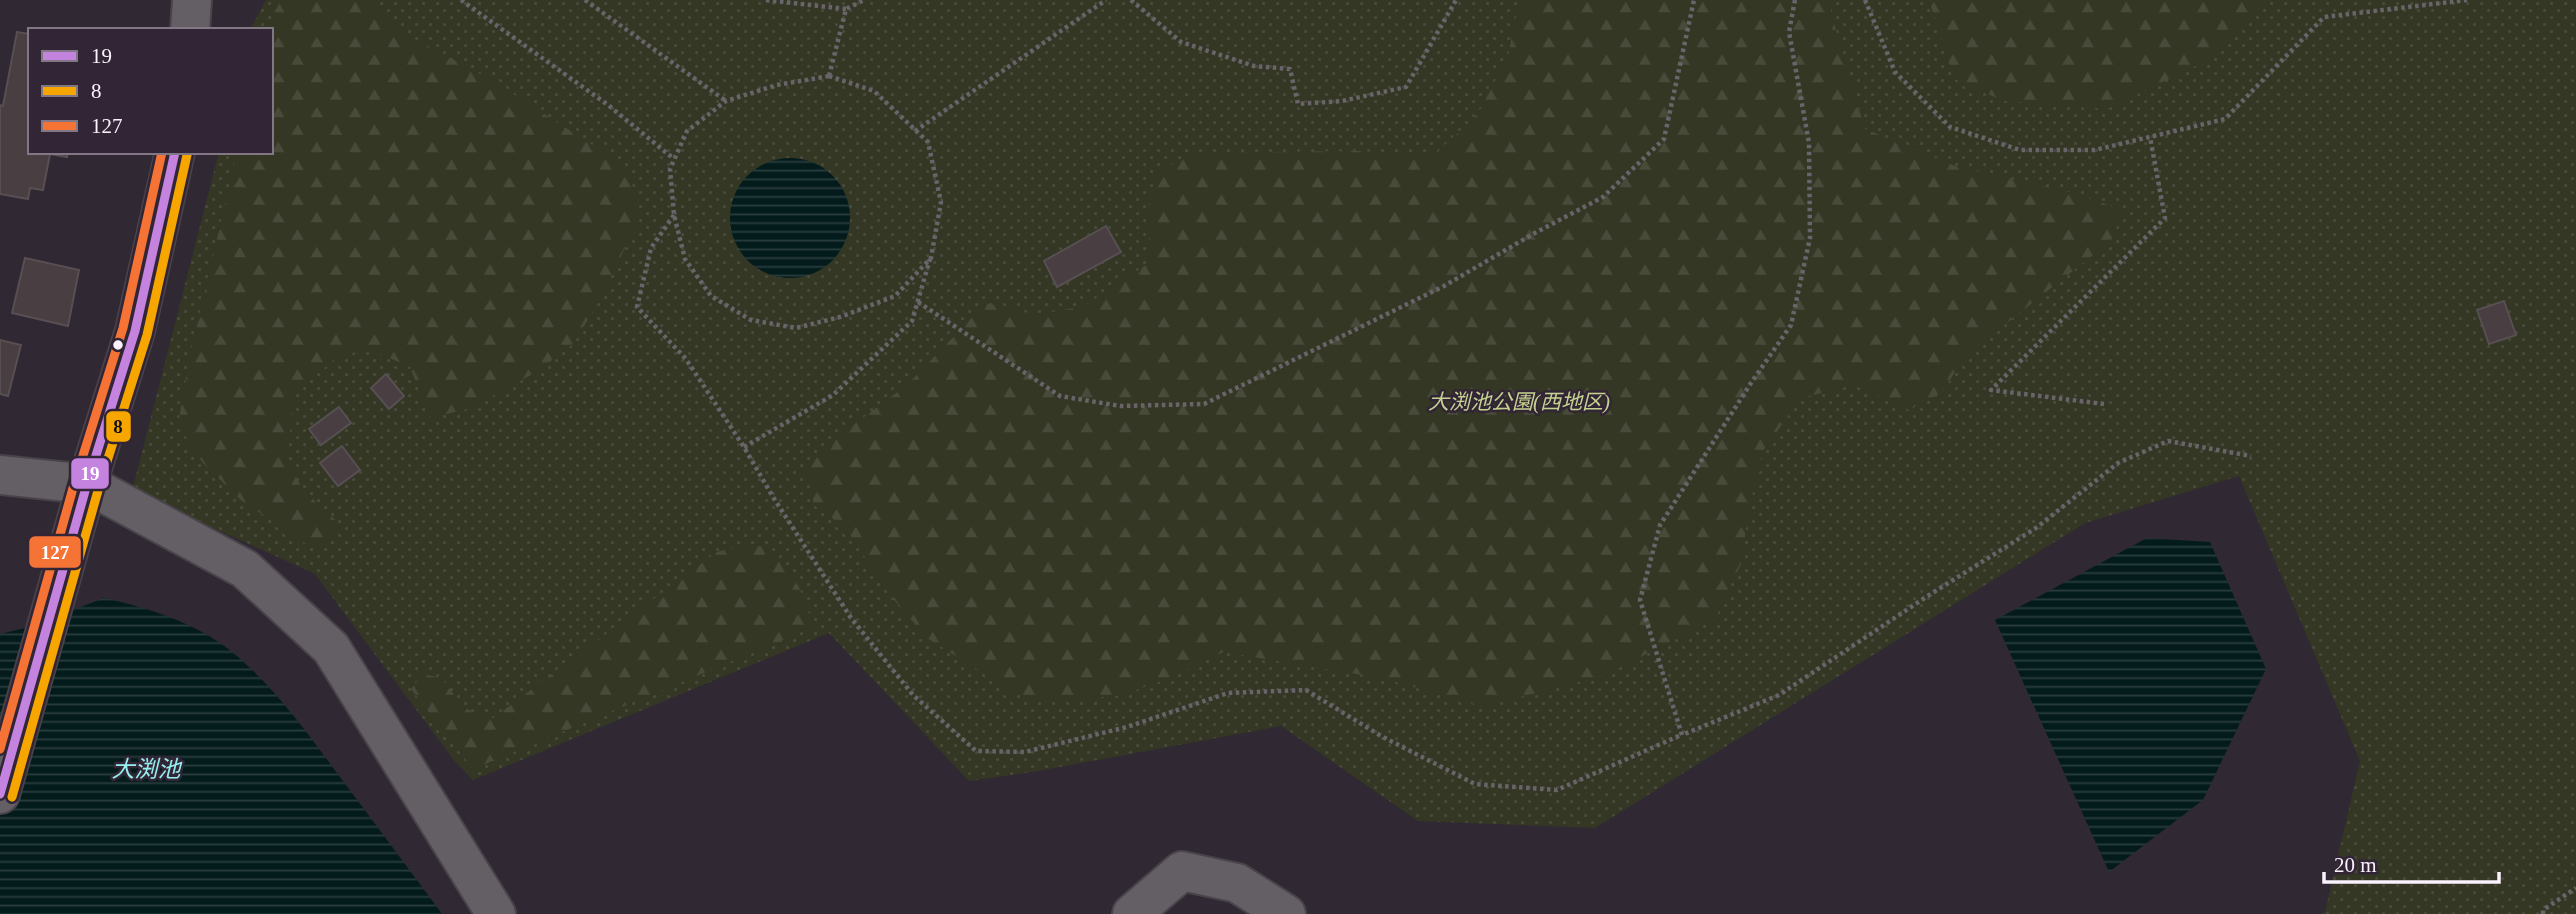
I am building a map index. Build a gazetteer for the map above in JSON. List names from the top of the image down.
{
  "water": ["大渕池"],
  "parks": ["大渕池公園(西地区)"],
  "lines": ["transit line 19", "transit line 127", "transit line 8"],
  "legend": ["19", "8", "127"],
  "scale_bar": "20 m"
}
